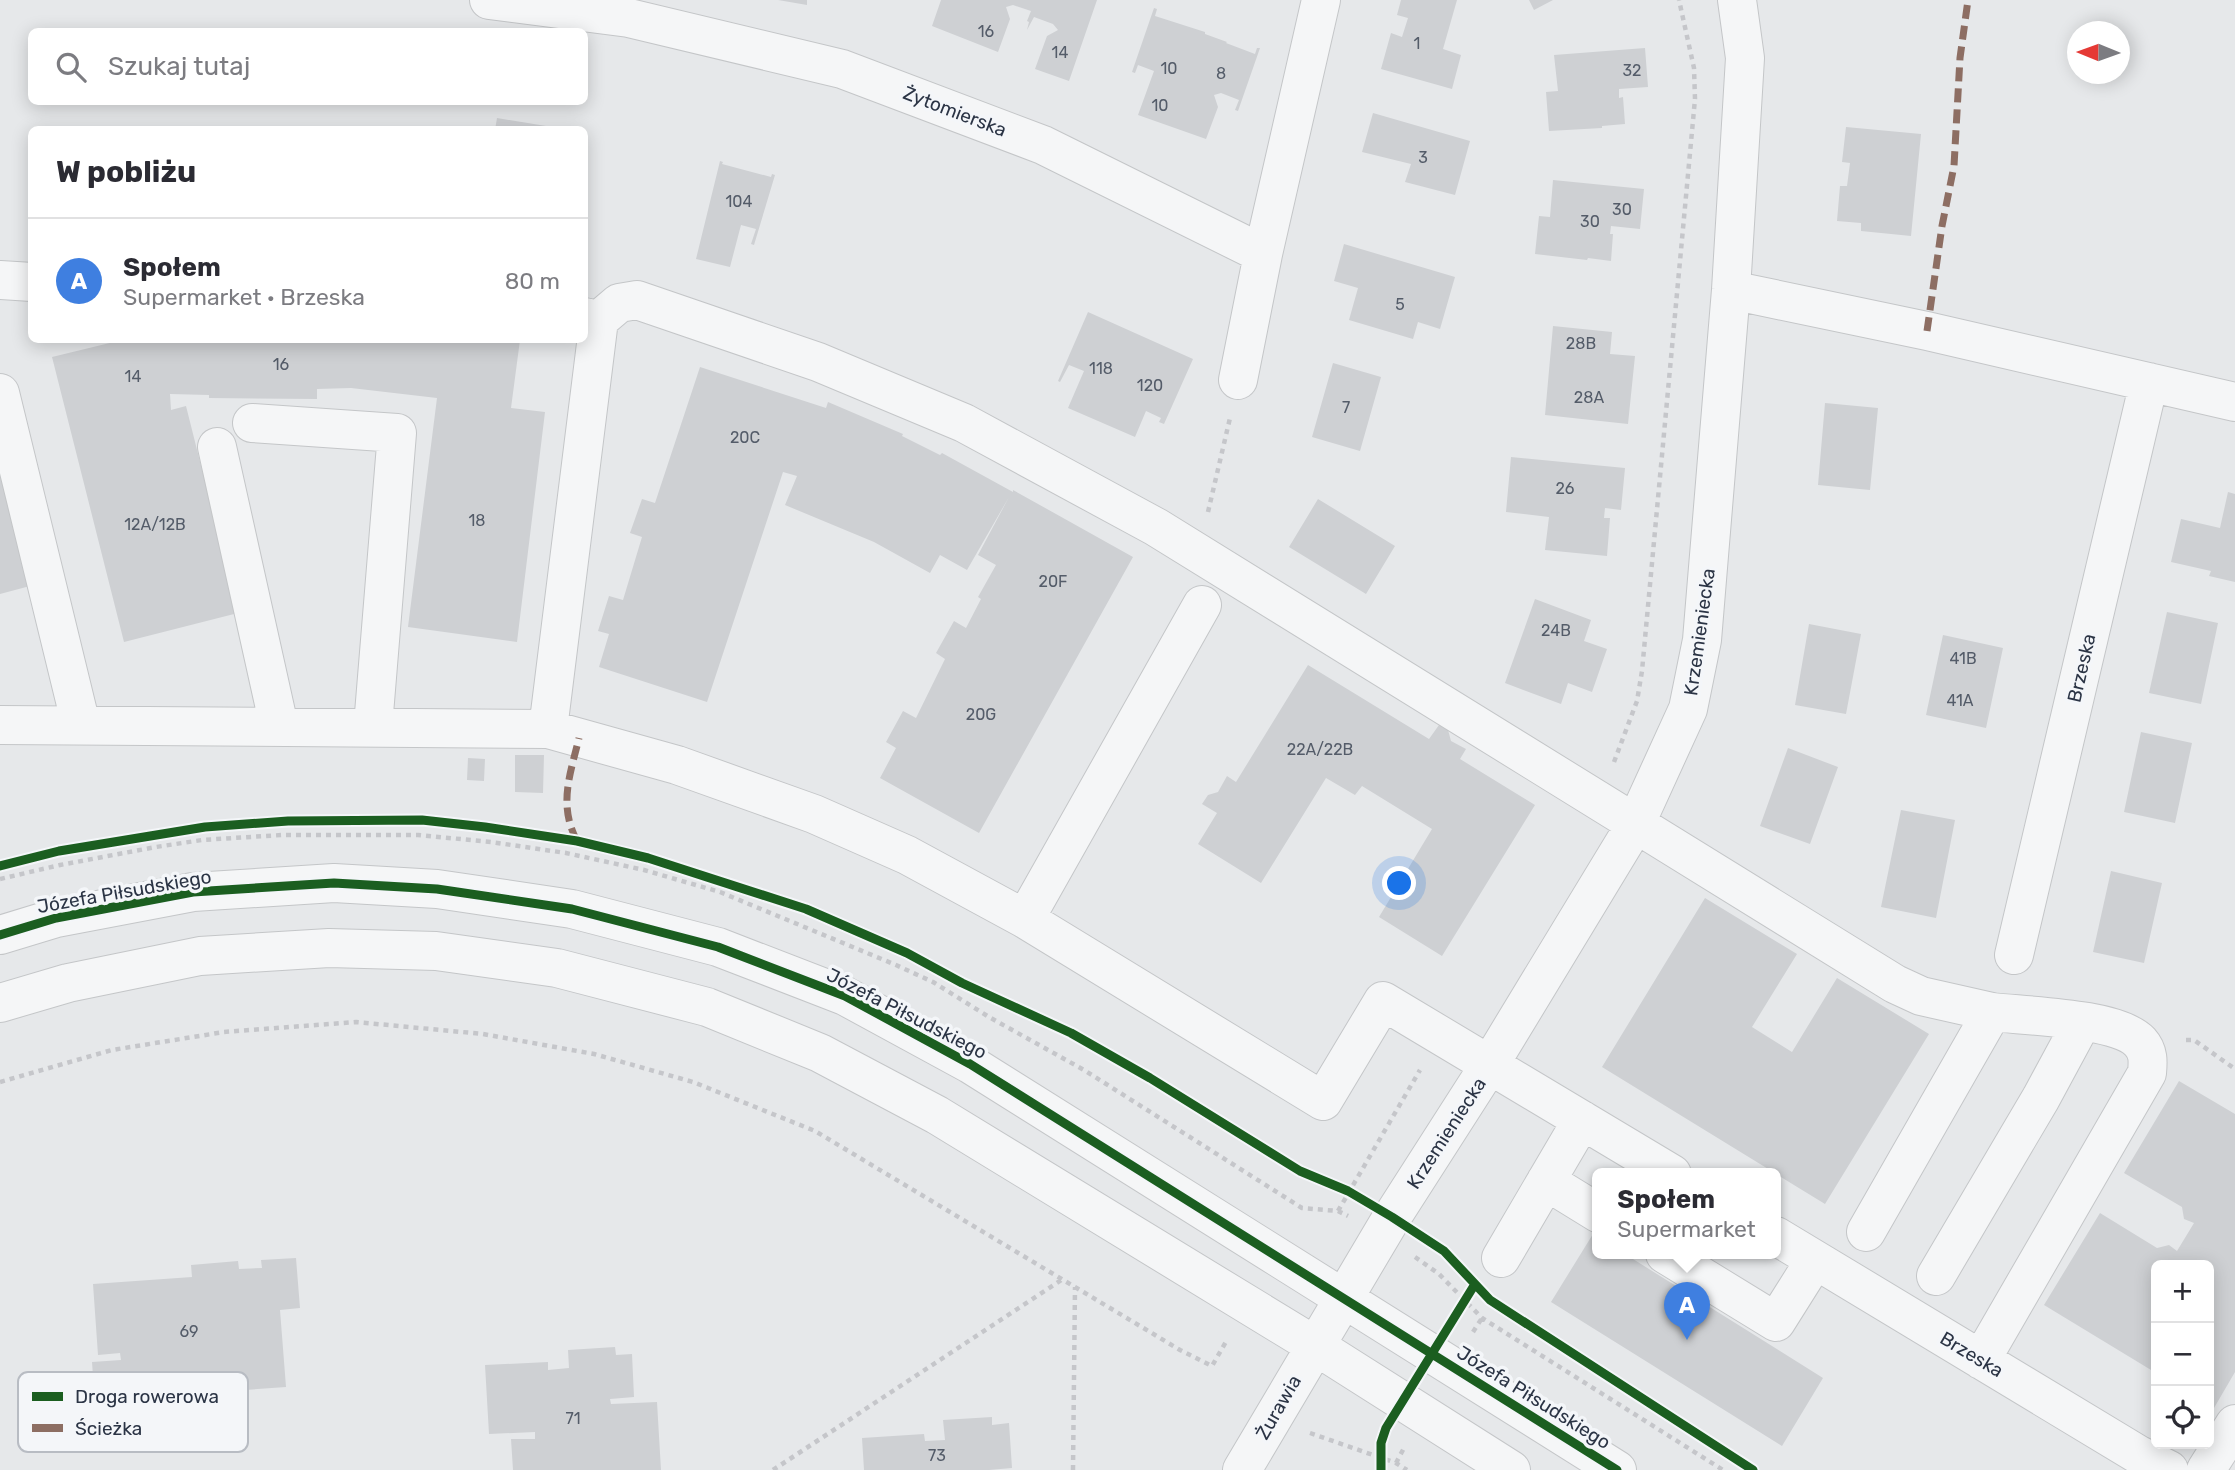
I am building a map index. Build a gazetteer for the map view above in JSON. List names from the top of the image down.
{
  "streets": {
    "street": [
      "Żytomierska",
      "Krzemieniecka",
      "Brzeska",
      "Józefa Piłsudskiego",
      "Żurawia"
    ]
  },
  "crossings": [
    ["Krzemieniecka", "Józefa Piłsudskiego"],
    ["Krzemieniecka", "Żurawia"],
    ["Józefa Piłsudskiego", "Żurawia"]
  ],
  "house_numbers": [
    "16",
    "1",
    "14",
    "10",
    "32",
    "8",
    "10",
    "3",
    "104",
    "30",
    "30",
    "5",
    "28B",
    "16",
    "118",
    "14",
    "120",
    "28A",
    "7",
    "20C",
    "26",
    "18",
    "12A/12B",
    "20F",
    "24B",
    "41B",
    "41A",
    "20G",
    "22A/22B",
    "69",
    "71",
    "73"
  ],
  "legend": ["Droga rowerowa", "Ścieżka"],
  "north": "left",
  "page": {
    "search": "Szukaj tutaj",
    "heading": "W pobliżu",
    "list": [
      {
        "mark": "A",
        "name": "Społem",
        "note": "Supermarket · Brzeska",
        "value": "80 m"
      }
    ],
    "popup": ["Społem", "Supermarket"],
    "map_buttons": ["+", "−"],
    "pins": "A"
  }
}
